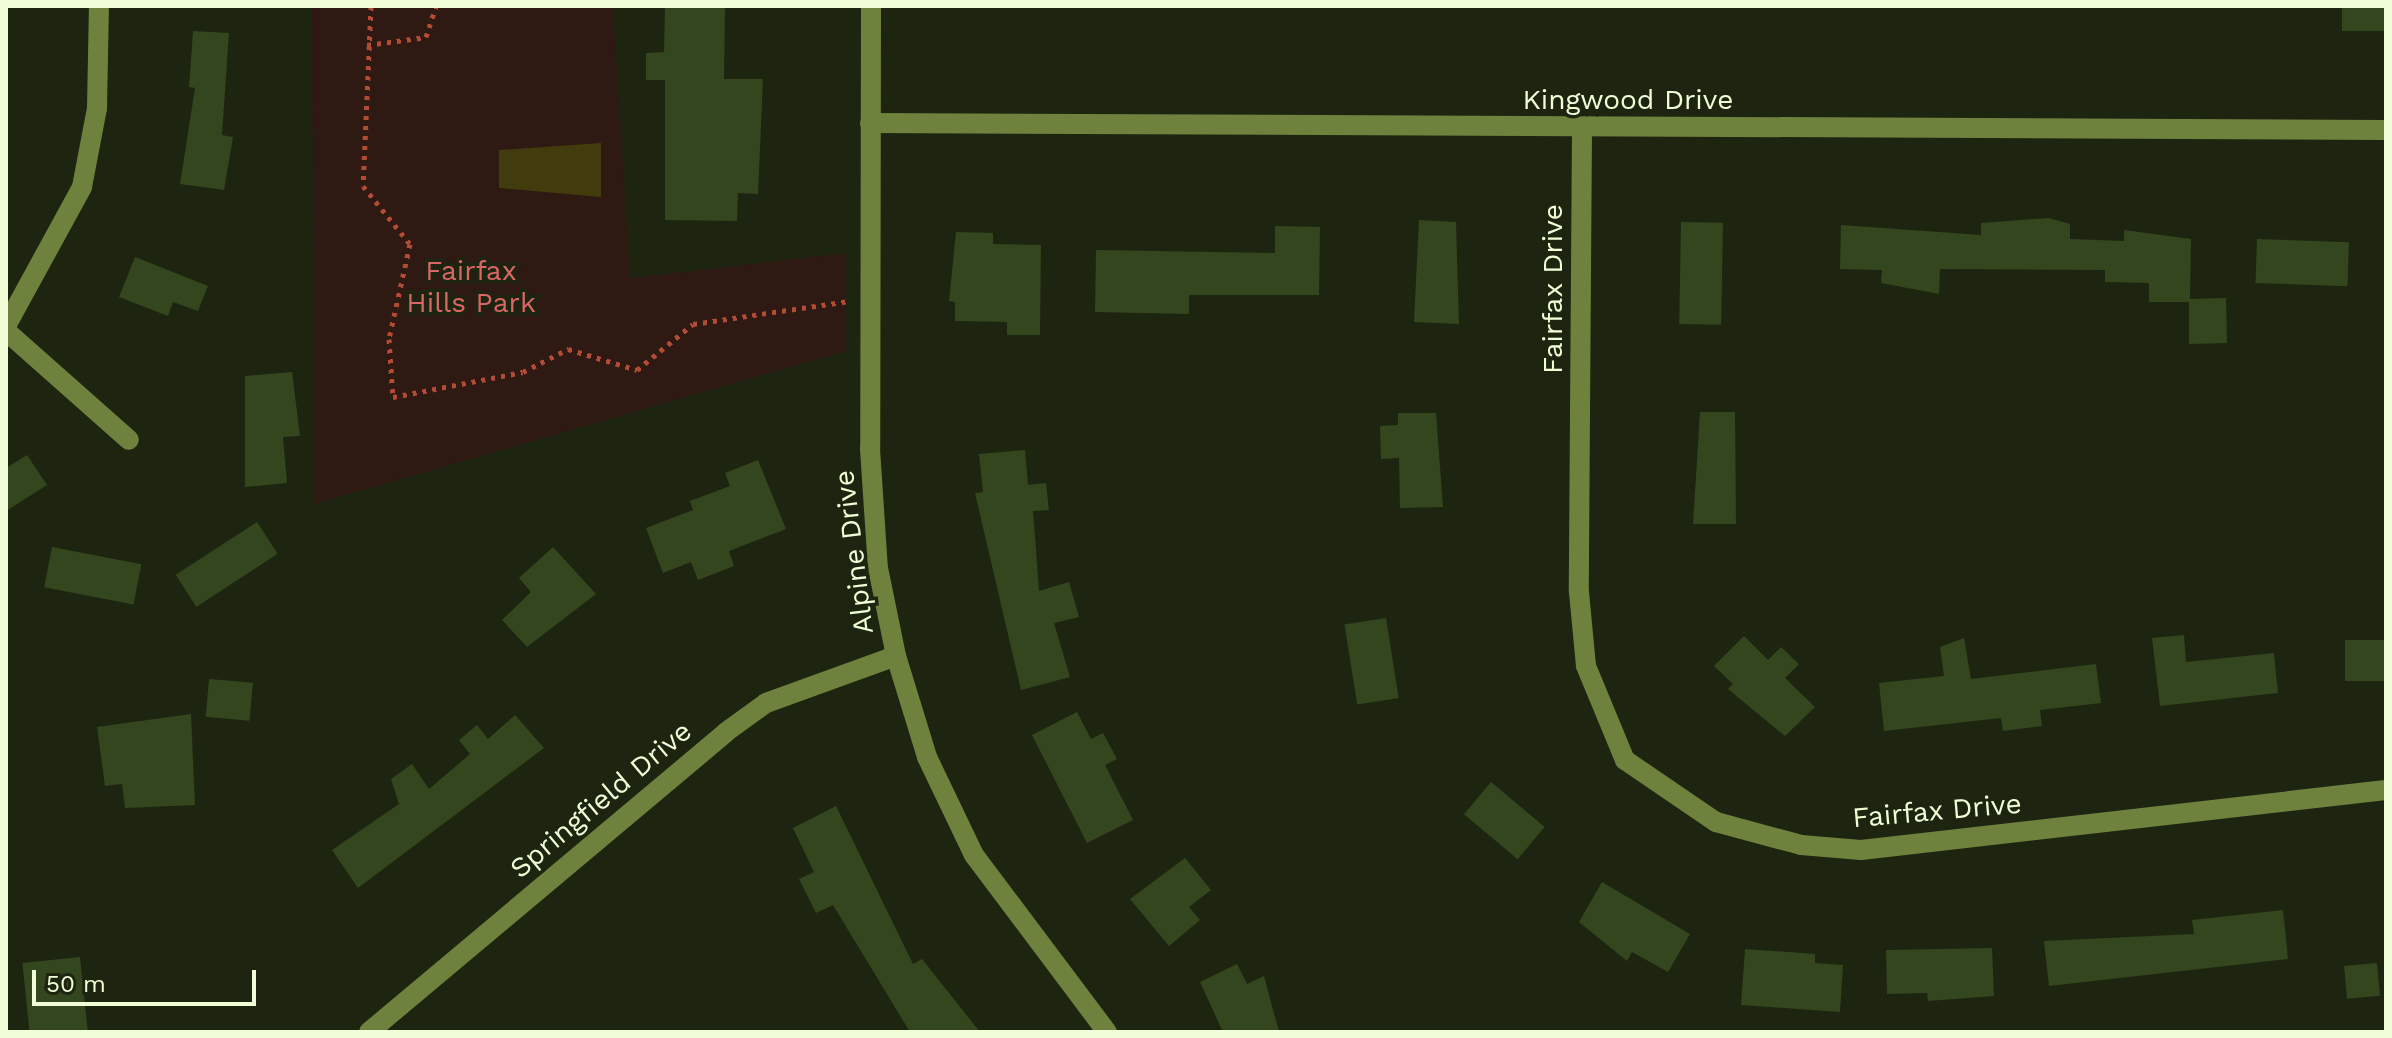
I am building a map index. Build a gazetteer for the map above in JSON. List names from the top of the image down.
{
  "streets": {
    "street": [
      "Kingwood Drive",
      "Fairfax Drive",
      "Alpine Drive",
      "Springfield Drive"
    ]
  },
  "crossings": [
    ["Kingwood Drive", "Fairfax Drive"],
    ["Kingwood Drive", "Alpine Drive"],
    ["Alpine Drive", "Springfield Drive"]
  ],
  "parks": ["Fairfax Hills Park"],
  "scale_bar": "50 m"
}
